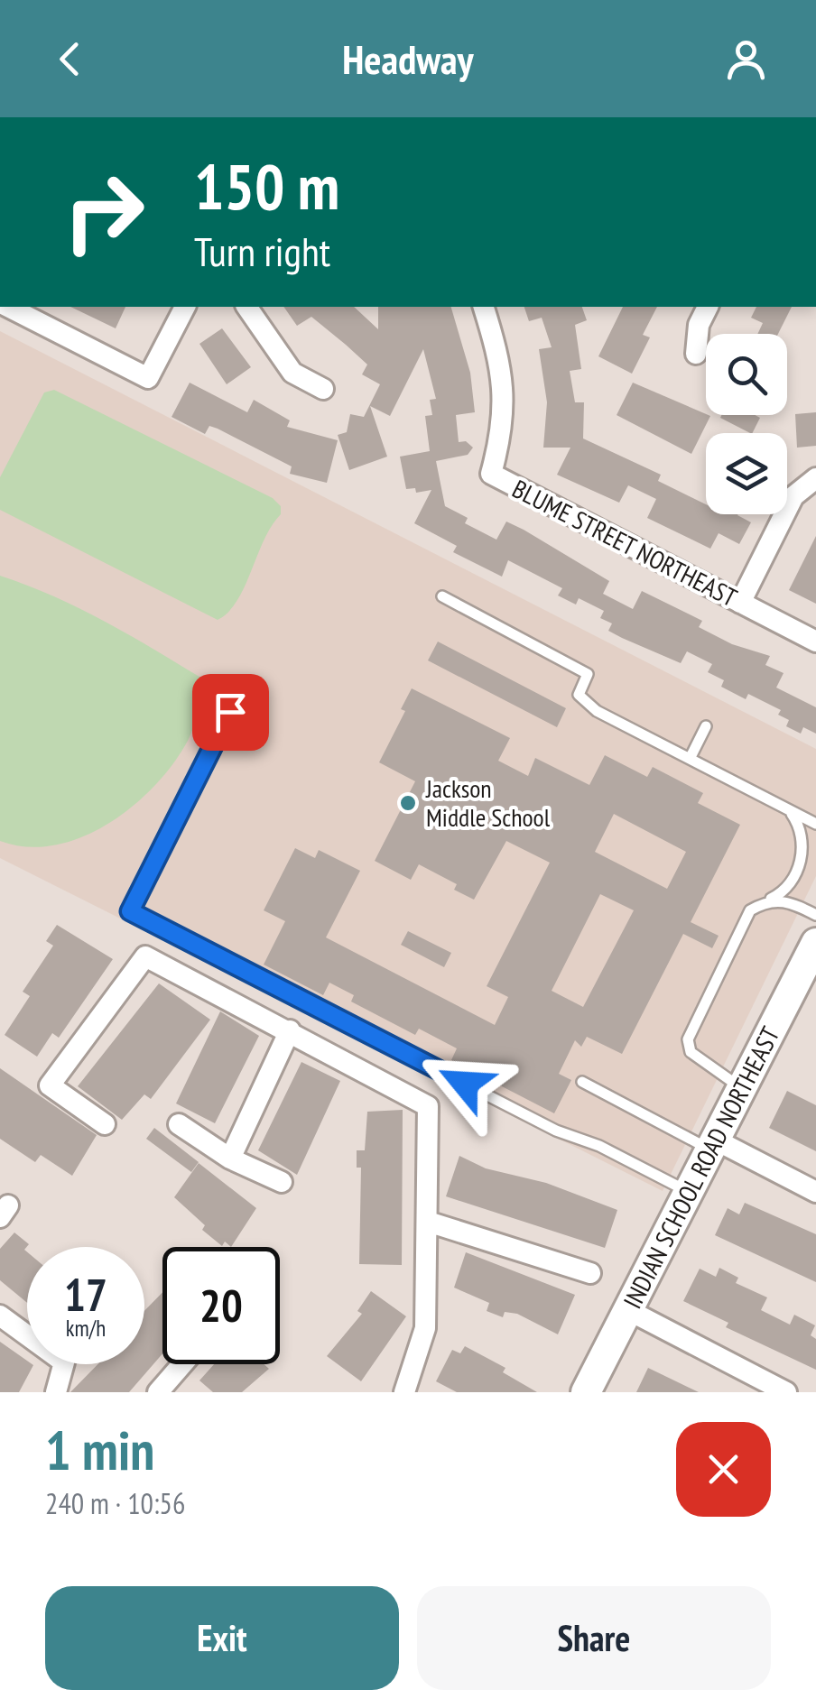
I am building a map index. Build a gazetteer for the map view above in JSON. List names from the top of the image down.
{
  "streets": {
    "street": ["BLUME STREET NORTHEAST", "INDIAN SCHOOL ROAD NORTHEAST"]
  },
  "places": ["Jackson Middle School"],
  "page": {
    "header": "Headway",
    "turn": ["150 m", "Turn right"],
    "speed": "17 km/h",
    "limit": "20",
    "heading": ["1 min", "240 m · 10:56"],
    "buttons": ["Exit", "Share"]
  }
}
